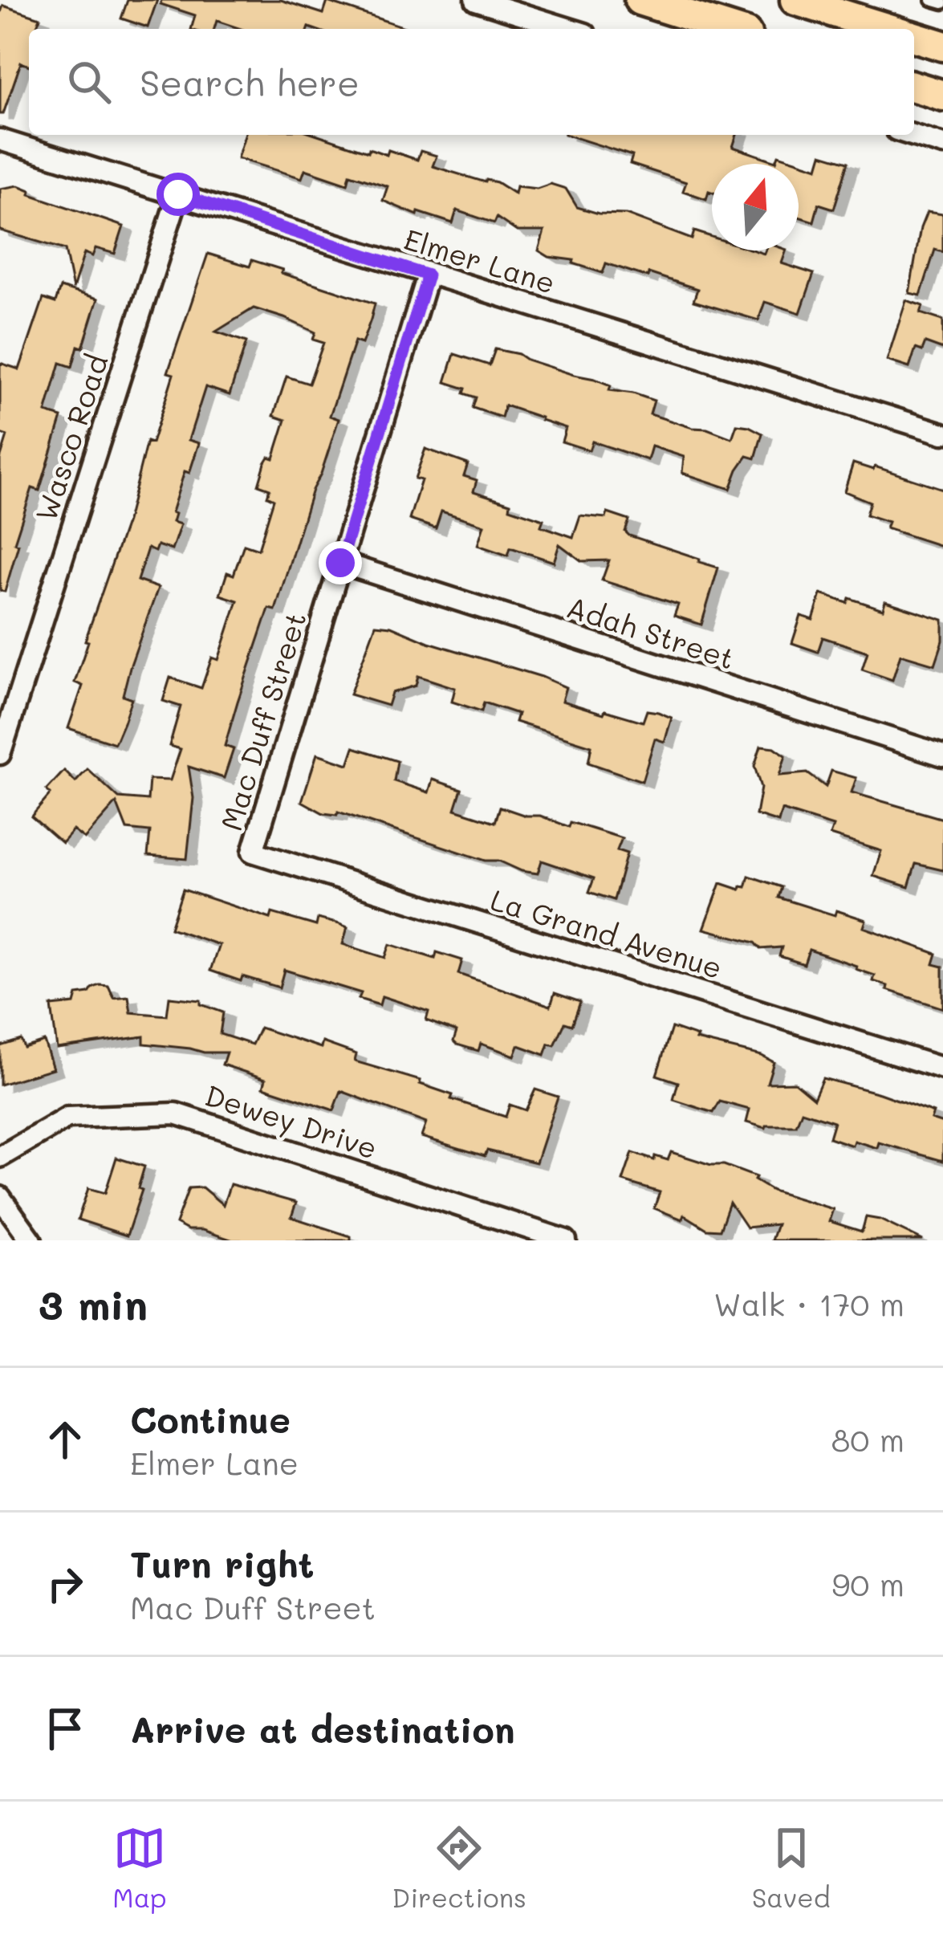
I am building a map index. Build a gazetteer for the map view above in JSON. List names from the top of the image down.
{
  "streets": {
    "street": [
      "Elmer Lane",
      "Wasco Road",
      "Adah Street",
      "Mac Duff Street",
      "La Grand Avenue",
      "Dewey Drive"
    ]
  },
  "crossings": [
    ["Elmer Lane", "Wasco Road"],
    ["Elmer Lane", "Mac Duff Street"],
    ["Adah Street", "Mac Duff Street"],
    ["Mac Duff Street", "La Grand Avenue"]
  ],
  "north": "top",
  "page": {
    "search": "Search here",
    "heading": ["3 min", "Walk · 170 m"],
    "list": [
      ["Continue", "Elmer Lane", "80 m"],
      ["Turn right", "Mac Duff Street", "90 m"],
      "Arrive at destination"
    ],
    "nav": ["Map", "Directions", "Saved"]
  }
}
